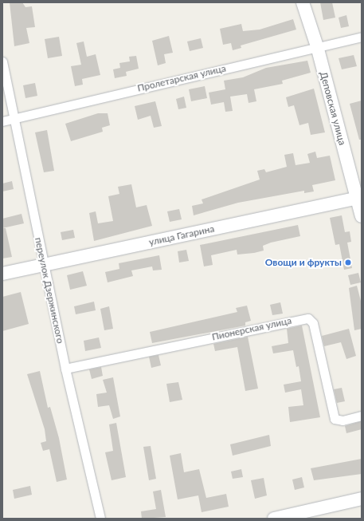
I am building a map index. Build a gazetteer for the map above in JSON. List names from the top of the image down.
{
  "streets": {
    "street": [
      "Пролетарская улица",
      "Деповская улица",
      "улица Гагарина",
      "переулок Дзержинского",
      "Пионерская улица"
    ]
  },
  "crossings": [
    ["Пролетарская улица", "Деповская улица"],
    ["Пролетарская улица", "переулок Дзержинского"],
    ["Деповская улица", "улица Гагарина"],
    ["улица Гагарина", "переулок Дзержинского"],
    ["переулок Дзержинского", "Пионерская улица"]
  ],
  "places": ["Овощи и фрукты"]
}
